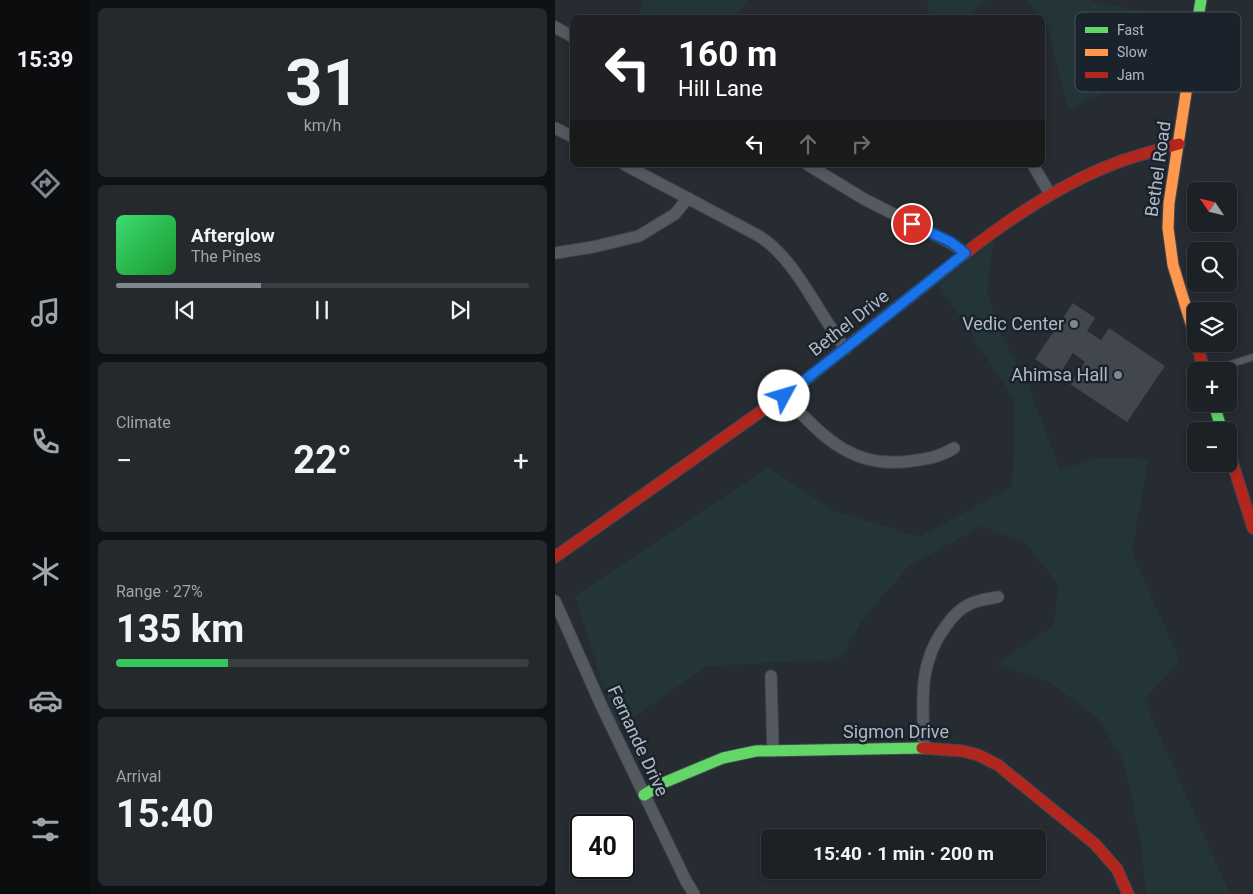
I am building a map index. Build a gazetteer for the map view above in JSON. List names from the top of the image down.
{
  "streets": {
    "street": [
      "Bethel Road",
      "Bethel Drive",
      "Sigmon Drive",
      "Fernande Drive"
    ]
  },
  "crossings": [
    ["Bethel Road", "Bethel Drive"],
    ["Sigmon Drive", "Fernande Drive"]
  ],
  "places": ["Vedic Center", "Ahimsa Hall"],
  "legend": ["Fast", "Slow", "Jam"],
  "north": "top left",
  "page": {
    "tabs": "15:39",
    "tile": [
      ["31", "km/h"],
      "Climate",
      ["Range · 27%", "135 km"],
      ["Arrival", "15:40"]
    ],
    "turn": ["160 m", "Hill Lane"],
    "map_buttons": ["+", "−"],
    "song": ["Afterglow", "The Pines"],
    "heat": ["−", "22°", "+"],
    "limit": "40",
    "trip": "15:40 · 1 min · 200 m"
  }
}
